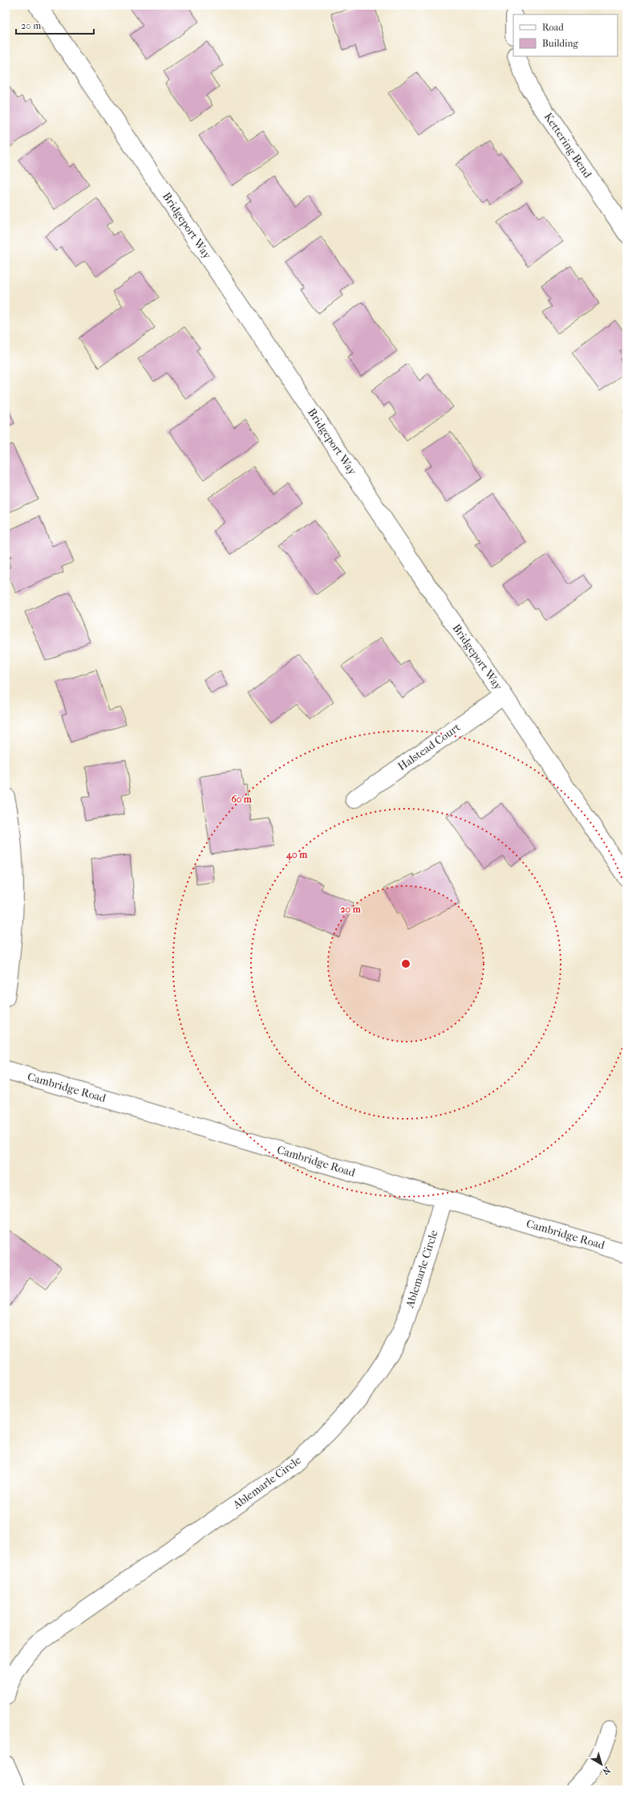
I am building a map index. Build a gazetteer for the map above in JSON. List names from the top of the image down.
{
  "streets": {
    "street": [
      "Kettering Bend",
      "Bridgeport Way",
      "Halstead Court",
      "Cambridge Road",
      "Ablemarle Circle"
    ]
  },
  "crossings": [
    ["Bridgeport Way", "Halstead Court"],
    ["Cambridge Road", "Ablemarle Circle"]
  ],
  "legend": ["Road", "Building"],
  "scale_bar": "20 m",
  "north": "bottom right",
  "rings": ["60 m", "40 m", "20 m"]
}
